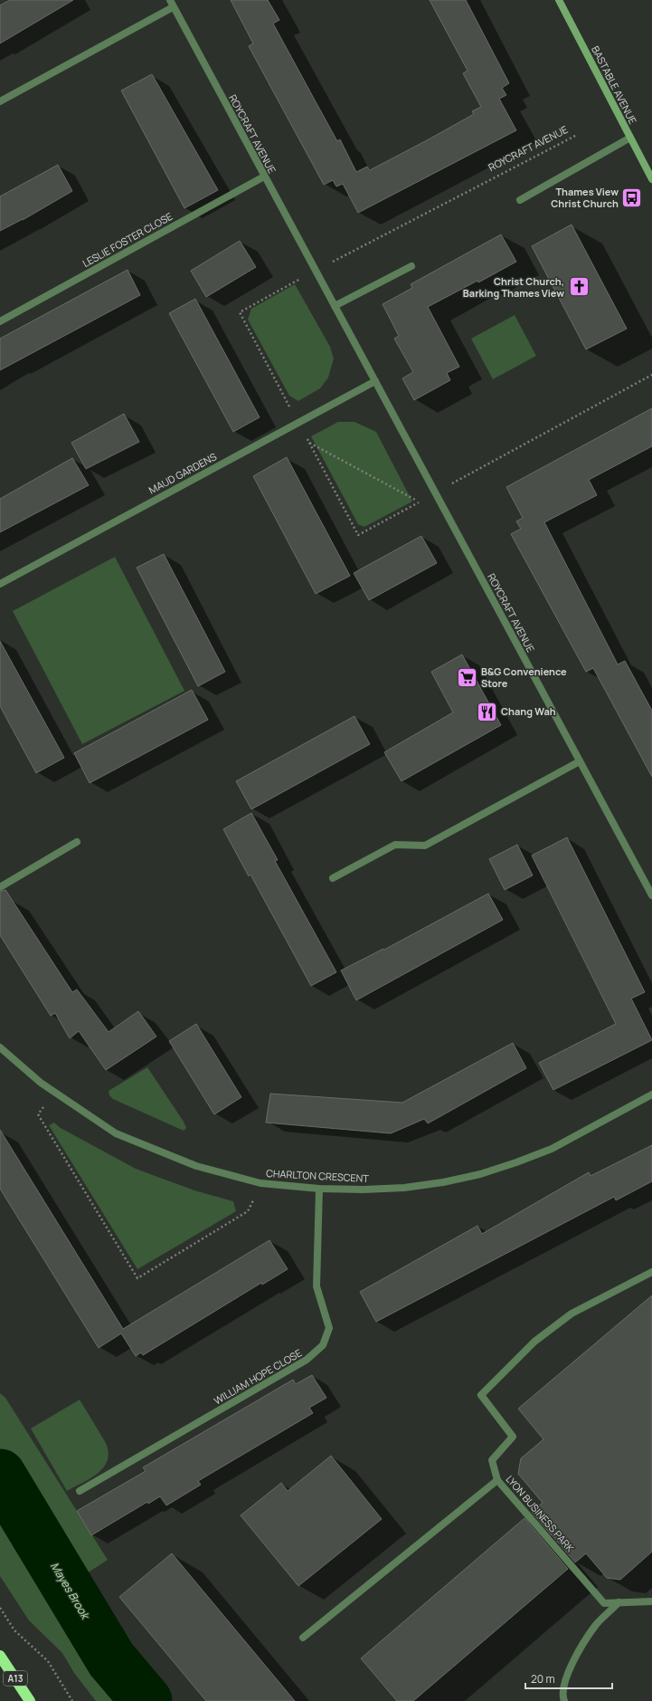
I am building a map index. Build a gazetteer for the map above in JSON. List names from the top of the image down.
{
  "streets": {
    "highway": ["A13"],
    "street": [
      "BASTABLE AVENUE",
      "ROYCRAFT AVENUE",
      "LESLIE FOSTER CLOSE",
      "MAUD GARDENS",
      "CHARLTON CRESCENT",
      "WILLIAM HOPE CLOSE",
      "LYON BUSINESS PARK"
    ]
  },
  "crossings": [
    ["ROYCRAFT AVENUE", "LESLIE FOSTER CLOSE"],
    ["ROYCRAFT AVENUE", "MAUD GARDENS"],
    ["CHARLTON CRESCENT", "WILLIAM HOPE CLOSE"]
  ],
  "water": ["Mayes Brook"],
  "places": {
    "bus stop": ["Thames View Christ Church"],
    "church": ["Christ Church, Barking Thames View"],
    "supermarket": ["B&G Convenience Store"],
    "restaurant": ["Chang Wah"]
  },
  "scale_bar": "20 m"
}
